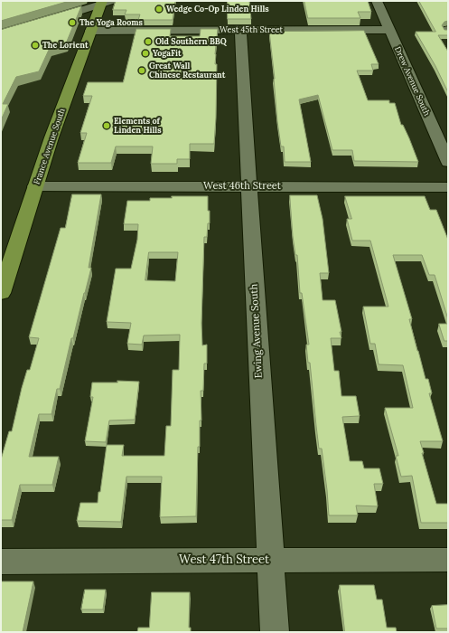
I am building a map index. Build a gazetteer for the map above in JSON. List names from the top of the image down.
{
  "streets": {
    "main road": ["France Avenue South"],
    "street": [
      "West 45th Street",
      "Drew Avenue South",
      "West 46th Street",
      "Ewing Avenue South",
      "West 47th Street"
    ]
  },
  "crossings": [
    ["West 45th Street", "Drew Avenue South"],
    ["West 45th Street", "France Avenue South"],
    ["West 45th Street", "Ewing Avenue South"],
    ["France Avenue South", "West 46th Street"],
    ["West 46th Street", "Ewing Avenue South"],
    ["Ewing Avenue South", "West 47th Street"]
  ],
  "places": [
    "Wedge Co-Op Linden Hills",
    "The Yoga Rooms",
    "Old Southern BBQ",
    "The Lorient",
    "YogaFit",
    "Great Wall Chinese Restaurant",
    "Elements of Linden Hills"
  ]
}
